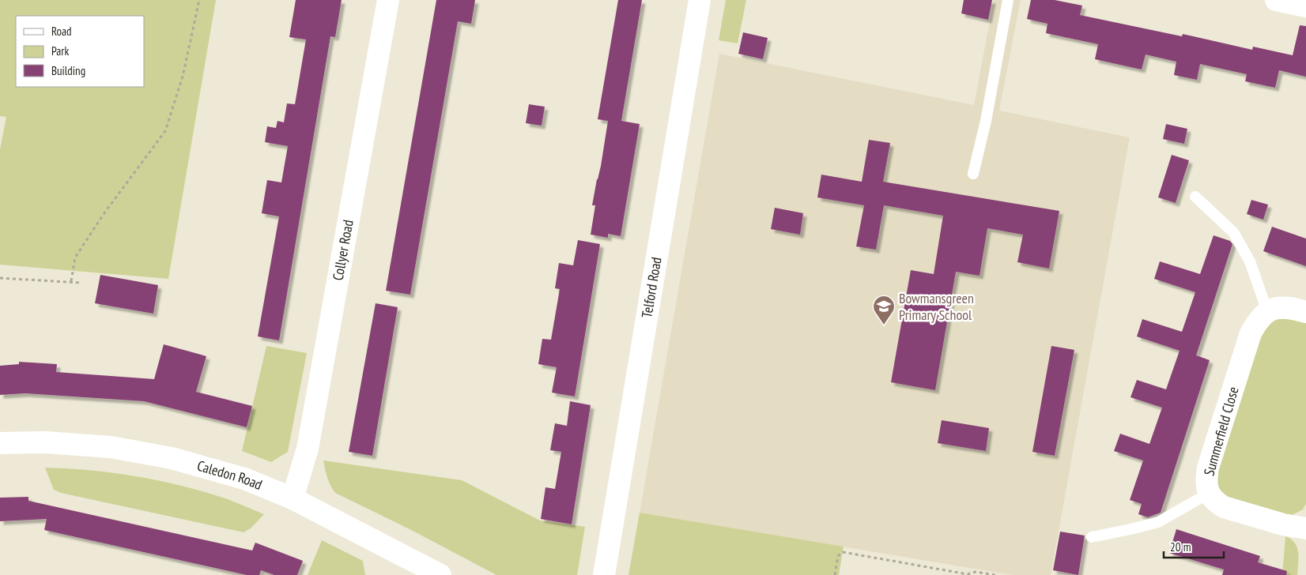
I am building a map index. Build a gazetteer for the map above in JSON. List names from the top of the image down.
{
  "streets": {
    "street": [
      "Collyer Road",
      "Telford Road",
      "Summerfield Close",
      "Caledon Road"
    ]
  },
  "crossings": [
    ["Collyer Road", "Caledon Road"]
  ],
  "places": {
    "school or university": ["Bowmansgreen Primary School"]
  },
  "legend": ["Road", "Park", "Building"],
  "scale_bar": "20 m"
}
